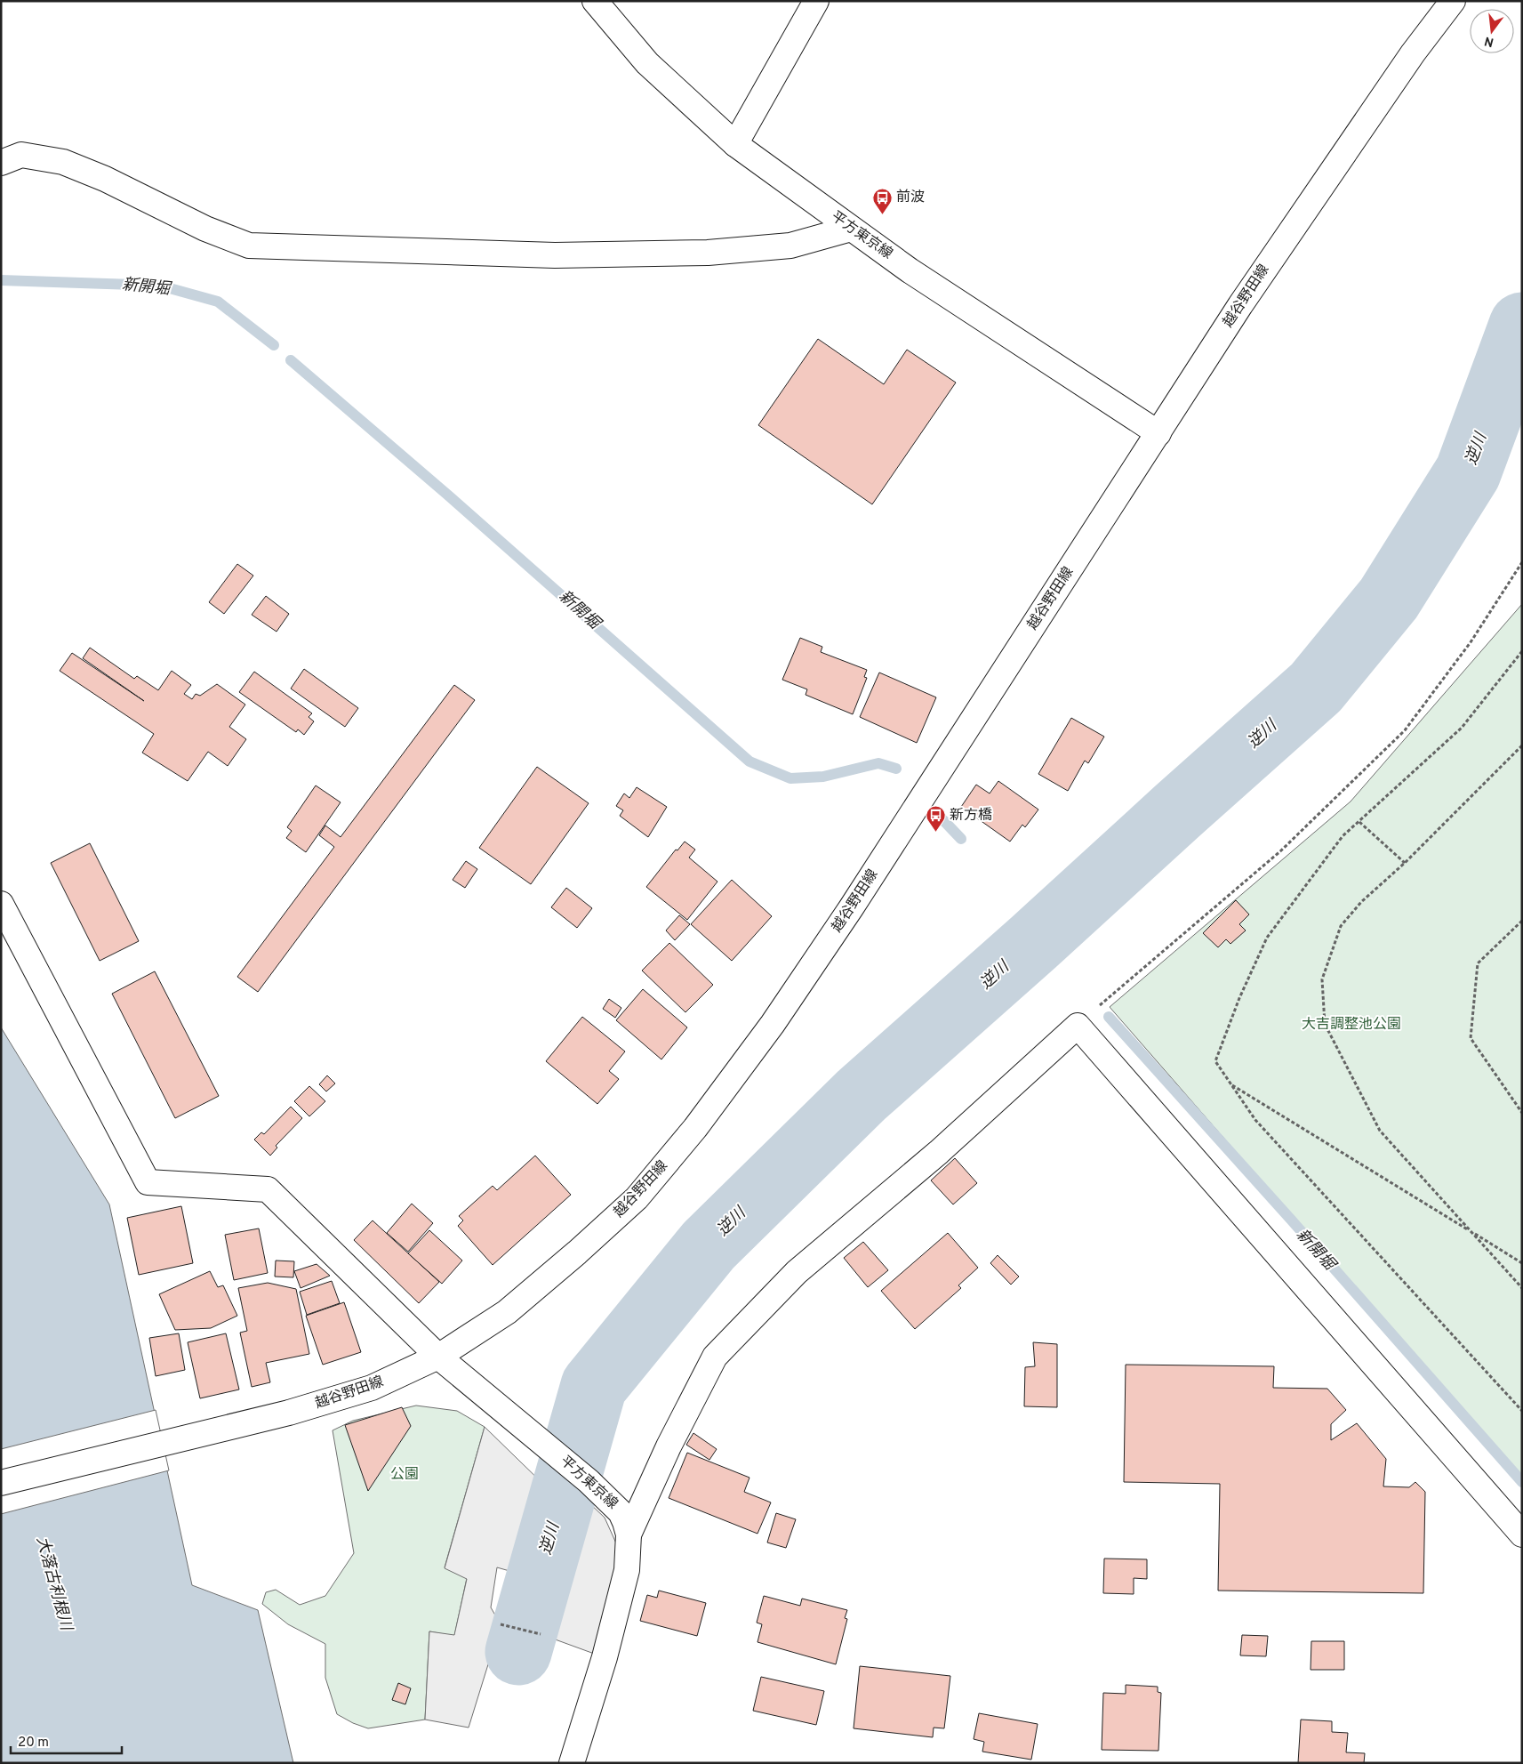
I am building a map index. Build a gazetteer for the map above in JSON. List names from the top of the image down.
{
  "streets": {
    "main road": ["平方東京線", "越谷野田線"]
  },
  "crossings": [
    ["平方東京線", "越谷野田線"]
  ],
  "water": ["新開堀", "逆川", "大落古利根川"],
  "parks": ["大吉調整池公園", "公園"],
  "places": {
    "bus stop": ["前波", "新方橋"]
  },
  "scale_bar": "20 m",
  "north": "bottom"
}
